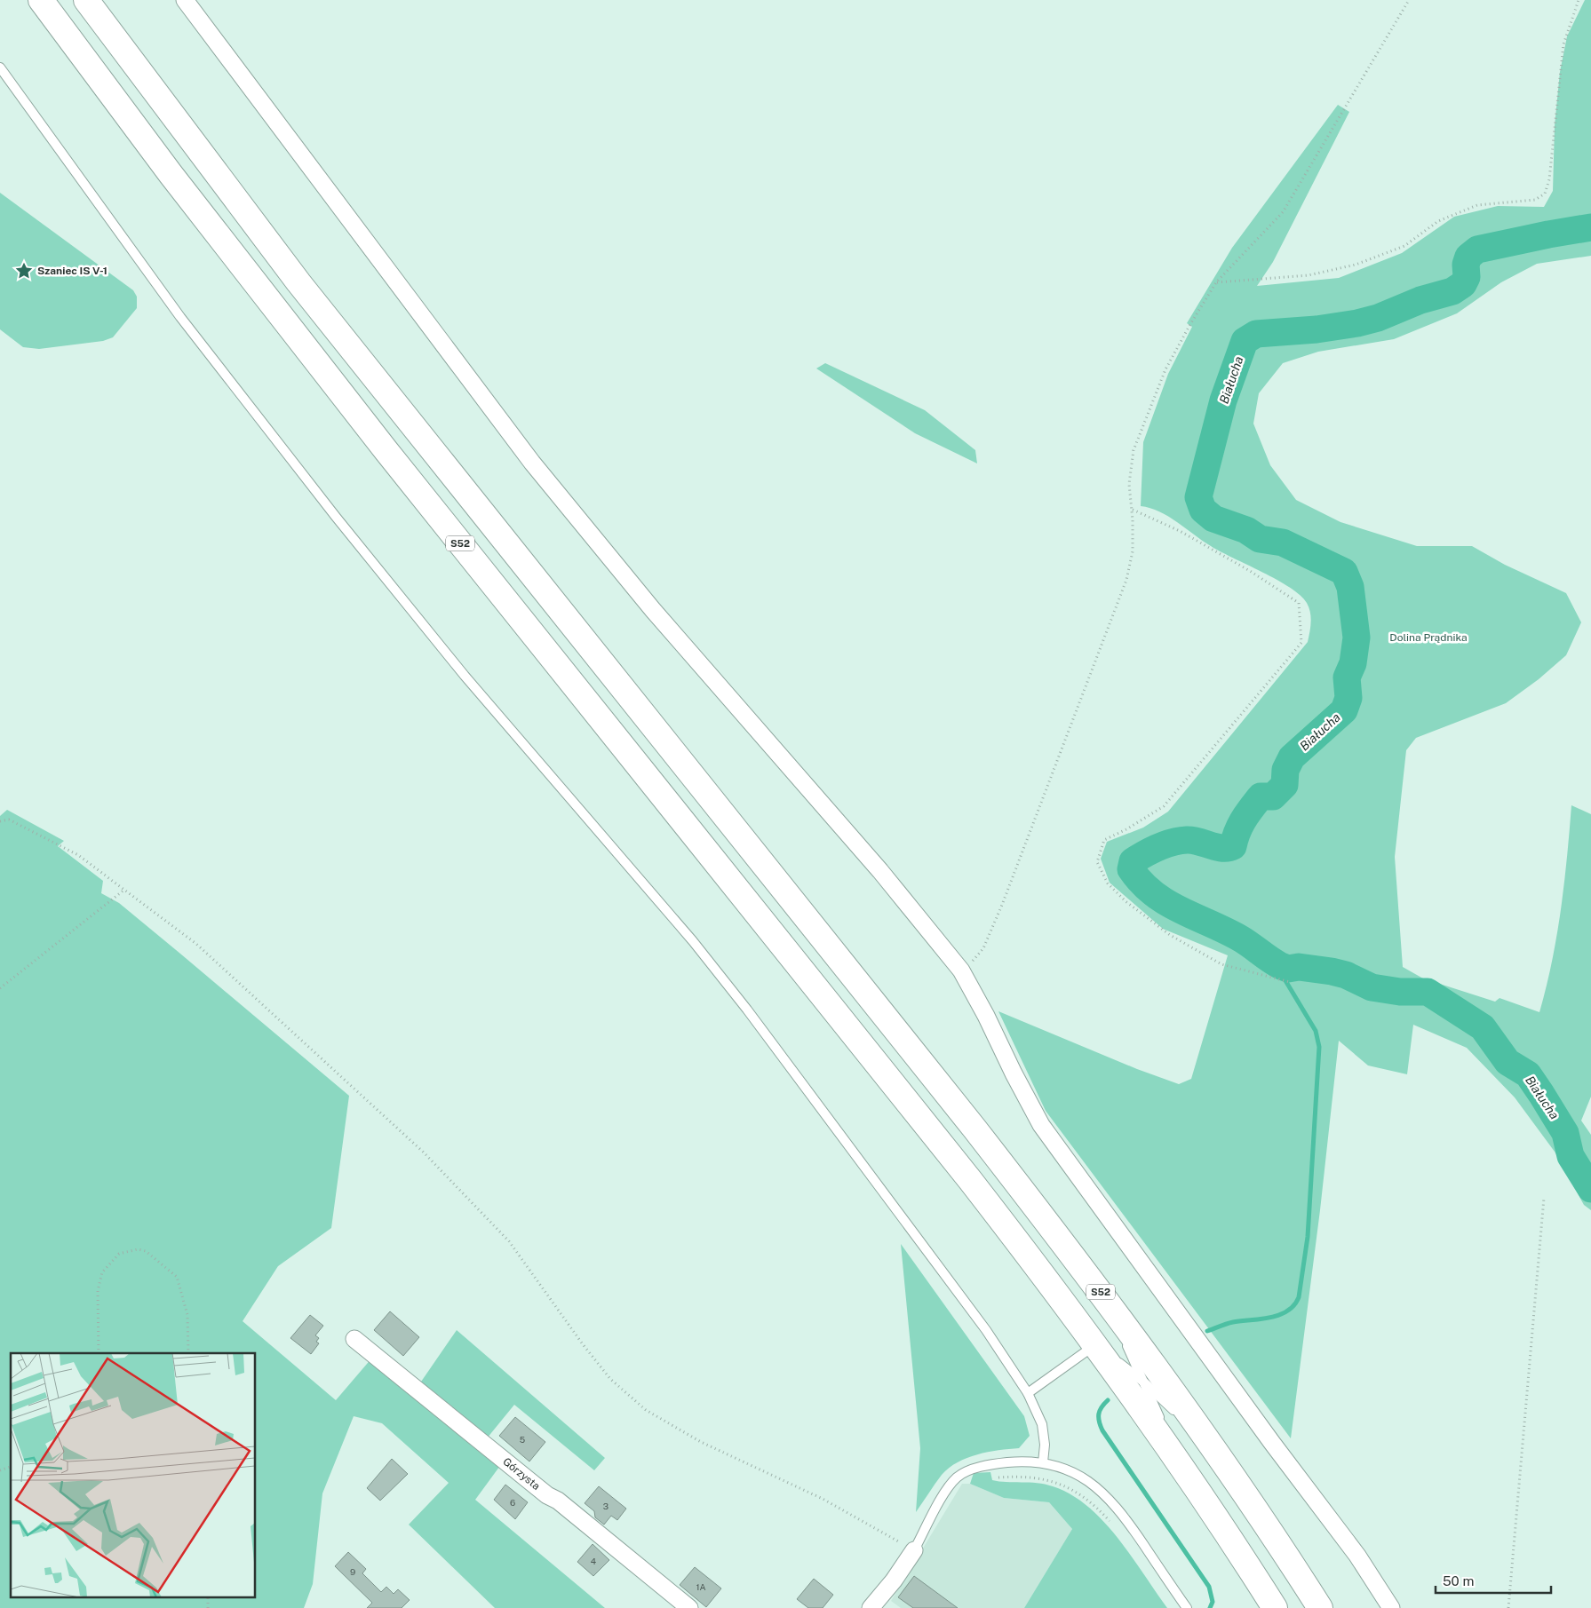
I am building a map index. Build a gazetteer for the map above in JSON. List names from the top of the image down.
{
  "streets": {
    "highway": ["S52"],
    "street": ["Górzysta"]
  },
  "water": ["Białucha"],
  "parks": ["Dolina Prądnika"],
  "places": {
    "place": ["Szaniec IS V-1"]
  },
  "house_numbers": [
    "5",
    "6",
    "3",
    "4",
    "9",
    "1A"
  ],
  "scale_bar": "50 m"
}
